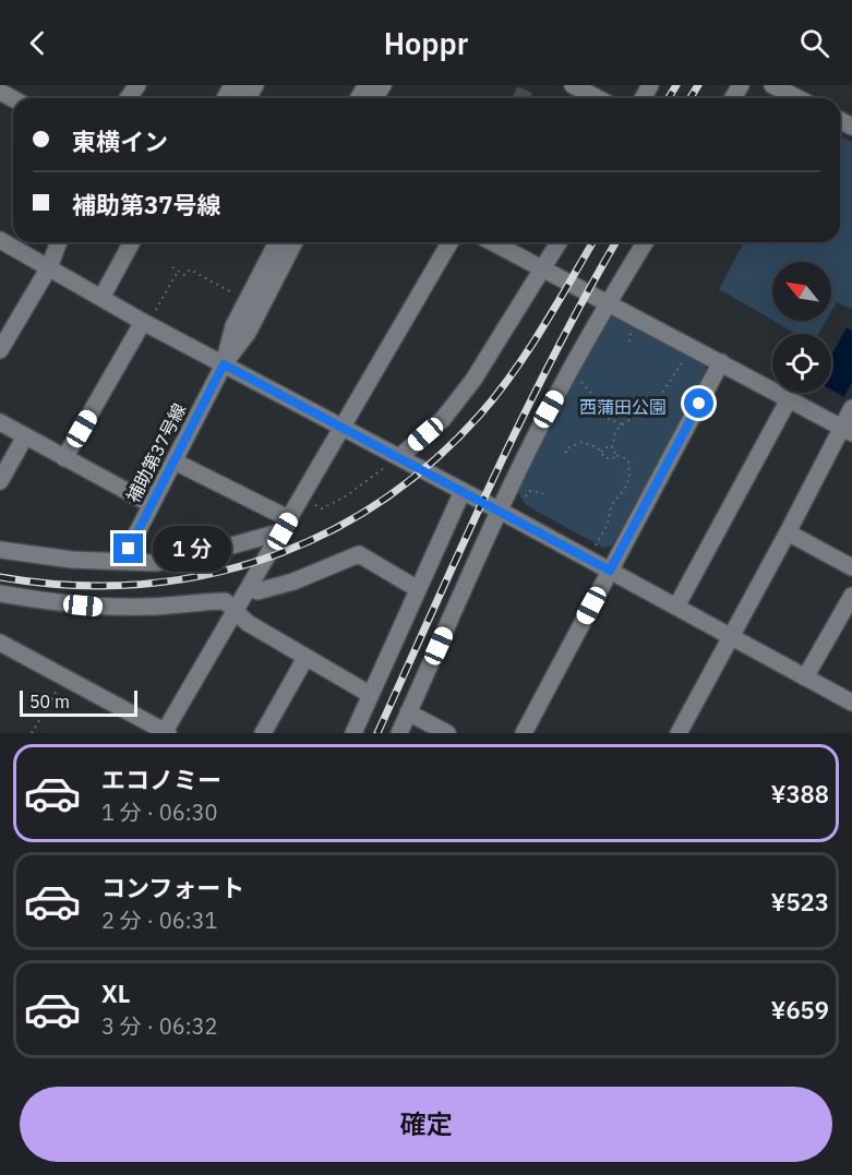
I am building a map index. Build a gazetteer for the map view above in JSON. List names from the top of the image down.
{
  "streets": {
    "street": ["補助第37号線"]
  },
  "parks": ["西蒲田公園"],
  "scale_bar": "50 m",
  "north": "top left",
  "page": {
    "header": "Hoppr",
    "banner": ["東横イン", "補助第37号線"],
    "bubble": "1 分",
    "scale": "50 m",
    "list": [
      {
        "name": "エコノミー",
        "note": "1 分 · 06:30",
        "value": "¥388"
      },
      {
        "name": "コンフォート",
        "note": "2 分 · 06:31",
        "value": "¥523"
      },
      {
        "name": "XL",
        "note": "3 分 · 06:32",
        "value": "¥659"
      }
    ],
    "buttons": "確定"
  }
}
